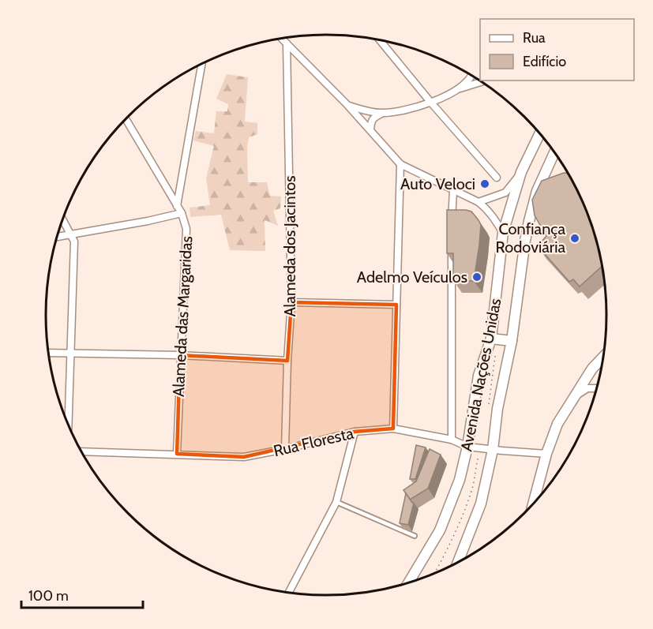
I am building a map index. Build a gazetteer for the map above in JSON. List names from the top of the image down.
{
  "streets": {
    "main road": ["Avenida Nações Unidas"],
    "street": ["Alameda dos Jacintos", "Alameda das Margaridas", "Rua Floresta"]
  },
  "crossings": [
    ["Alameda dos Jacintos", "Rua Floresta"],
    ["Alameda das Margaridas", "Rua Floresta"],
    ["Avenida Nações Unidas", "Rua Floresta"]
  ],
  "places": ["Auto Veloci", "Confiança Rodoviária", "Adelmo Veículos"],
  "legend": ["Rua", "Edifício"],
  "scale_bar": "100 m"
}
